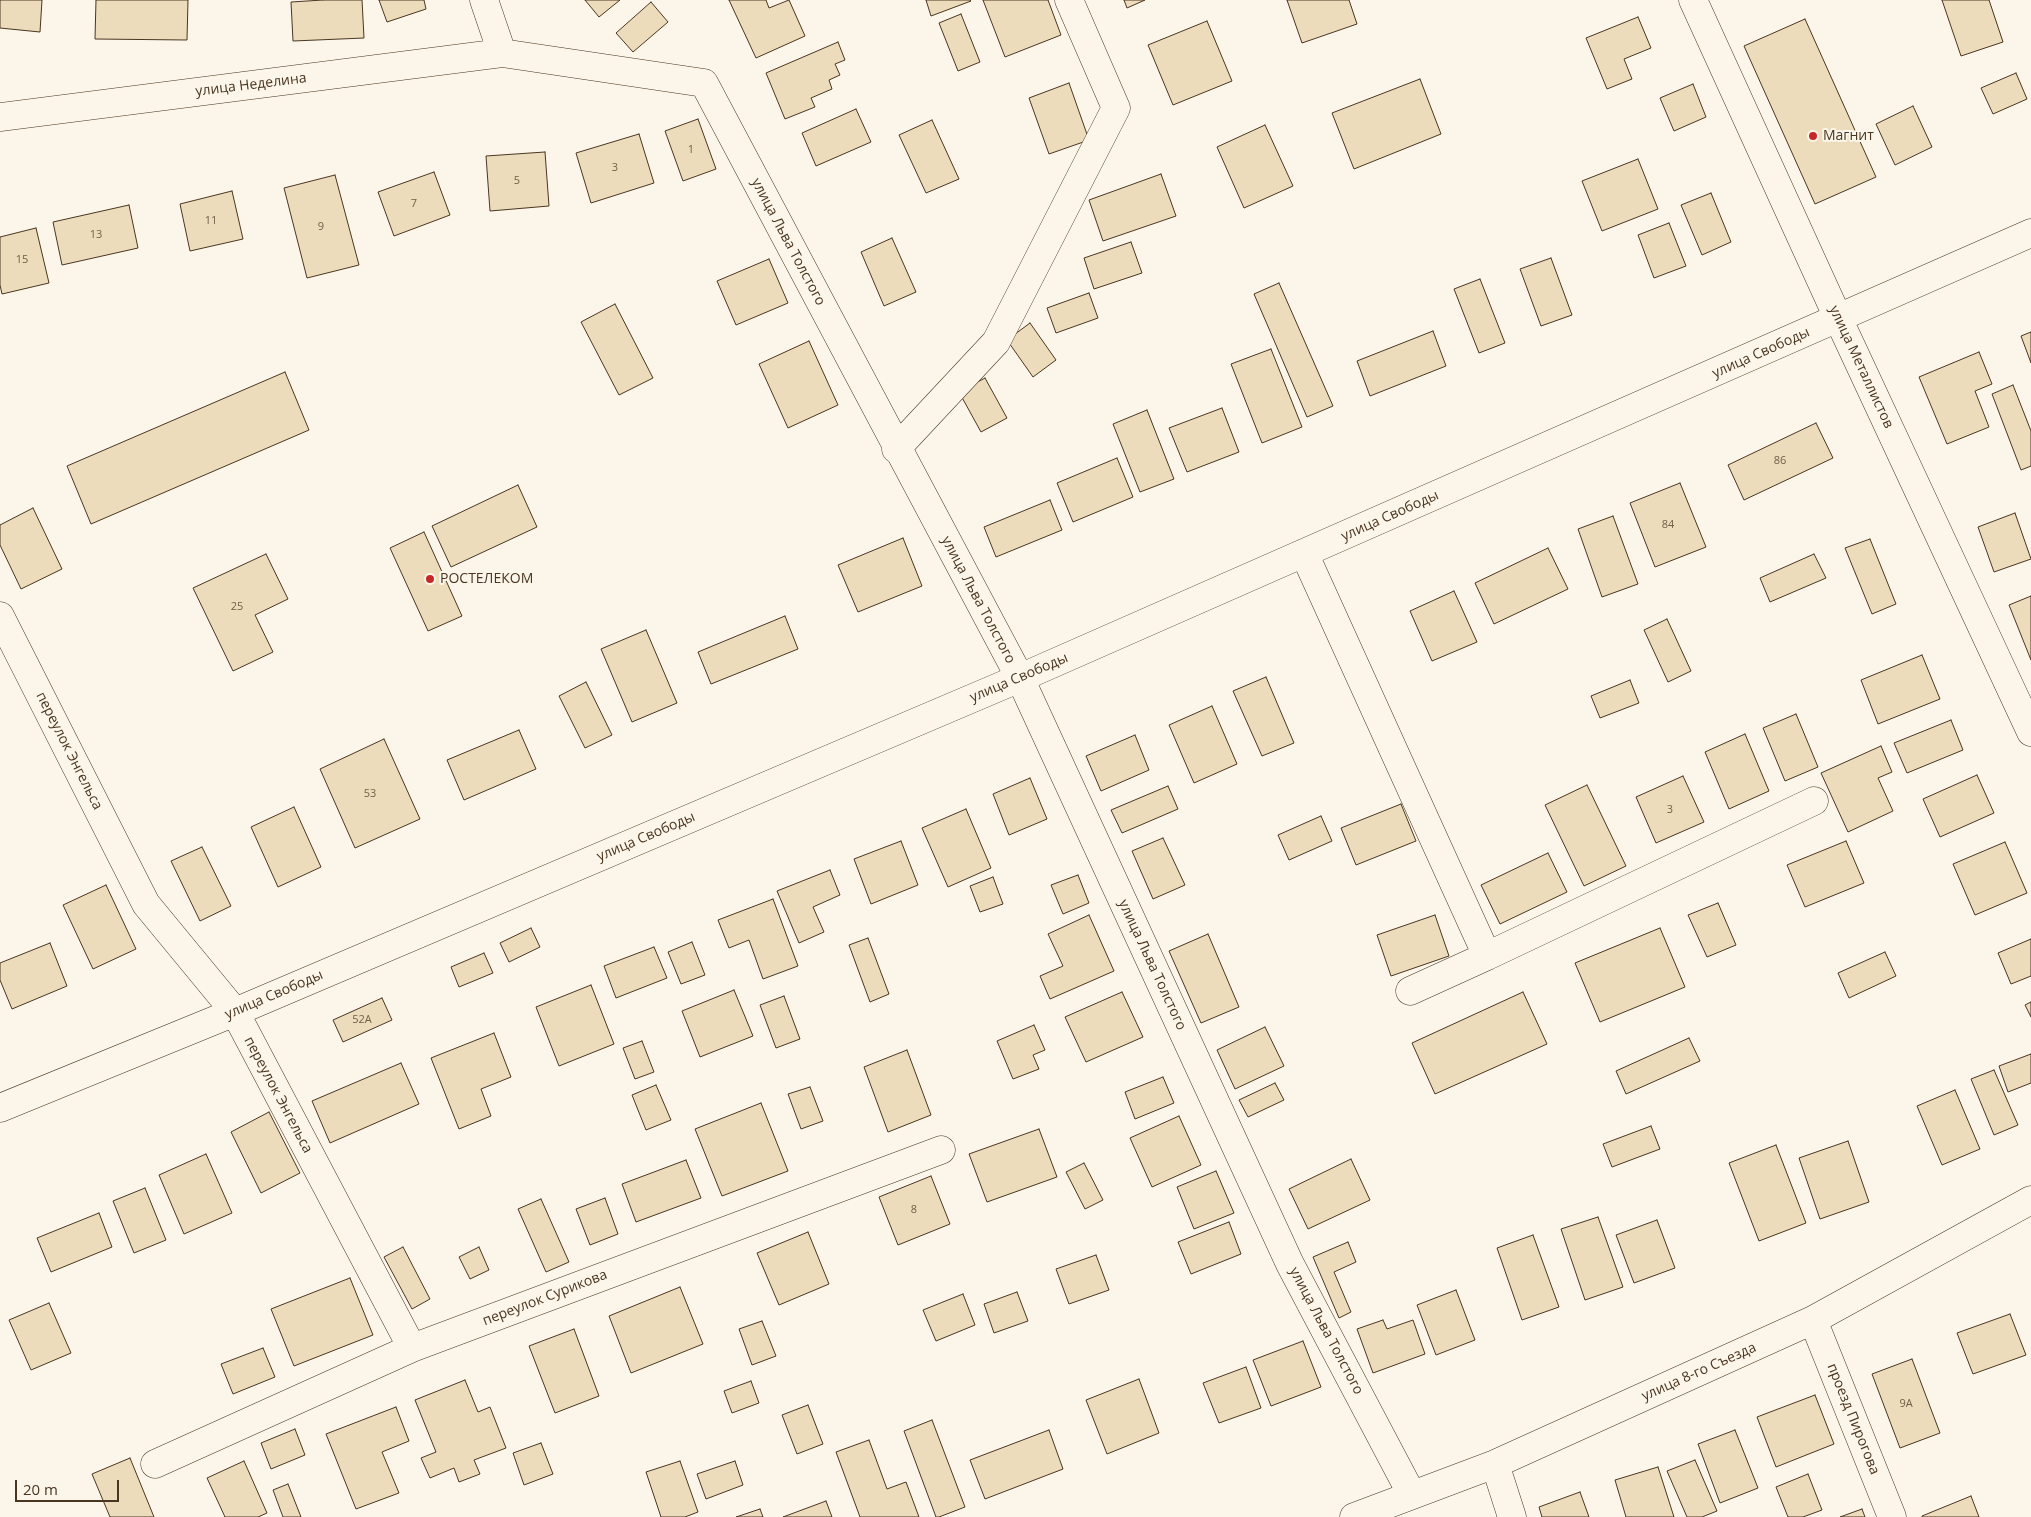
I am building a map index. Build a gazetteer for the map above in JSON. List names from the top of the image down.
{
  "streets": {
    "street": [
      "улица Неделина",
      "улица Льва Толстого",
      "улица Свободы",
      "улица Металлистов",
      "переулок Энгельса",
      "переулок Сурикова",
      "улица 8-го Съезда",
      "проезд Пирогова"
    ]
  },
  "crossings": [
    ["улица Неделина", "улица Льва Толстого"],
    ["улица Льва Толстого", "улица Свободы"],
    ["улица Льва Толстого", "улица 8-го Съезда"],
    ["улица Свободы", "улица Металлистов"],
    ["улица Свободы", "переулок Энгельса"],
    ["переулок Энгельса", "переулок Сурикова"],
    ["улица 8-го Съезда", "проезд Пирогова"]
  ],
  "places": ["Магнит", "РОСТЕЛЕКОМ"],
  "house_numbers": [
    "1",
    "3",
    "5",
    "7",
    "11",
    "9",
    "13",
    "15",
    "86",
    "84",
    "25",
    "53",
    "3",
    "52А",
    "8",
    "9А"
  ],
  "scale_bar": "20 m"
}
